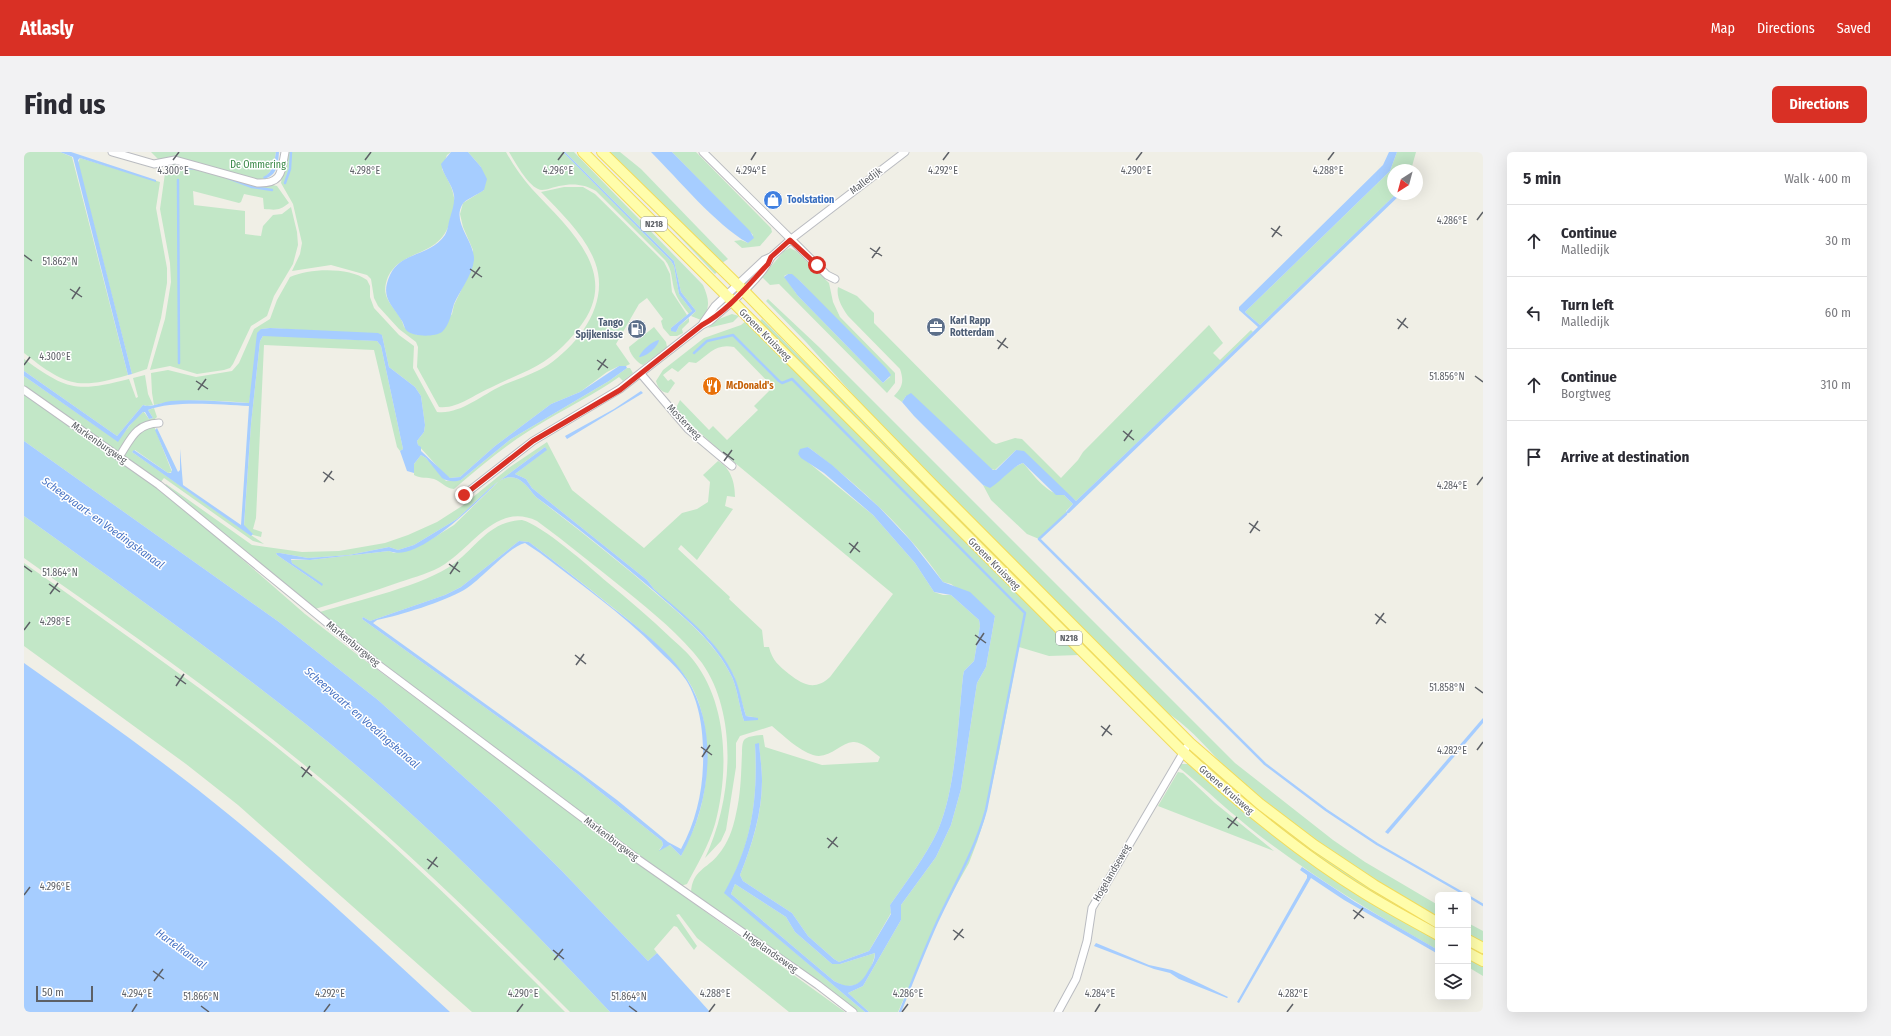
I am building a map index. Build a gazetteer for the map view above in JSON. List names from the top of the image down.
{
  "streets": {
    "main road": ["N218", "Groene Kruisweg"],
    "street": [
      "Malledijk",
      "Mosterweg",
      "Markenburgweg",
      "Hogelandseweg"
    ]
  },
  "crossings": [
    ["Malledijk", "Groene Kruisweg"],
    ["Malledijk", "Mosterweg"],
    ["Groene Kruisweg", "Hogelandseweg"],
    ["Markenburgweg", "Hogelandseweg"]
  ],
  "water": ["Scheepvaart- en Voedingskanaal", "Hartelkanaal"],
  "parks": ["De Ommering"],
  "places": {
    "shop": ["Toolstation"],
    "office": ["Karl Rapp Rotterdam"],
    "fuel station": ["Tango Spijkenisse"],
    "restaurant": ["McDonald's"]
  },
  "scale_bar": "50 m",
  "north": "bottom left",
  "page": {
    "header": "Atlasly",
    "nav": ["Map", "Directions", "Saved"],
    "buttons": "Directions",
    "title": "Find us",
    "heading": ["5 min", "Walk · 400 m"],
    "list": [
      ["Continue", "Malledijk", "30 m"],
      ["Turn left", "Malledijk", "60 m"],
      ["Continue", "Borgtweg", "310 m"],
      "Arrive at destination"
    ],
    "map_buttons": ["+", "−"],
    "scale": "50 m"
  },
  "coordinates": [
    "4.300°E",
    "4.298°E",
    "4.296°E",
    "4.294°E",
    "4.292°E",
    "4.290°E",
    "4.288°E",
    "4.286°E",
    "51.862°N",
    "51.856°N",
    "4.284°E",
    "51.864°N",
    "51.858°N",
    "4.282°E",
    "51.866°N"
  ]
}
